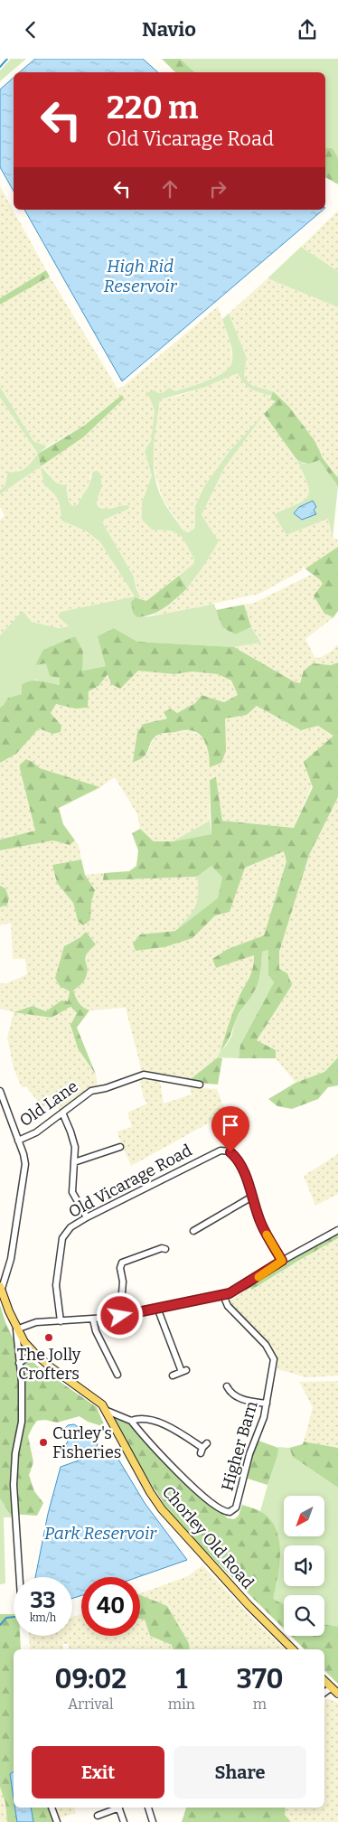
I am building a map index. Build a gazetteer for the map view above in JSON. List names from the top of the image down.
{
  "streets": {
    "main road": ["Chorley Old Road"],
    "street": ["Old Lane", "Old Vicarage Road", "Higher Barn"]
  },
  "water": ["High Rid Reservoir", "Park Reservoir"],
  "places": ["The Jolly Crofters", "Curley's Fisheries"],
  "north": "bottom left",
  "page": {
    "header": "Navio",
    "turn": ["220 m", "Old Vicarage Road"],
    "speed": "33 km/h",
    "limit": "40",
    "eta": [
      "09:02",
      "Arrival",
      "1",
      "min",
      "370",
      "m"
    ],
    "buttons": ["Exit", "Share"]
  }
}
